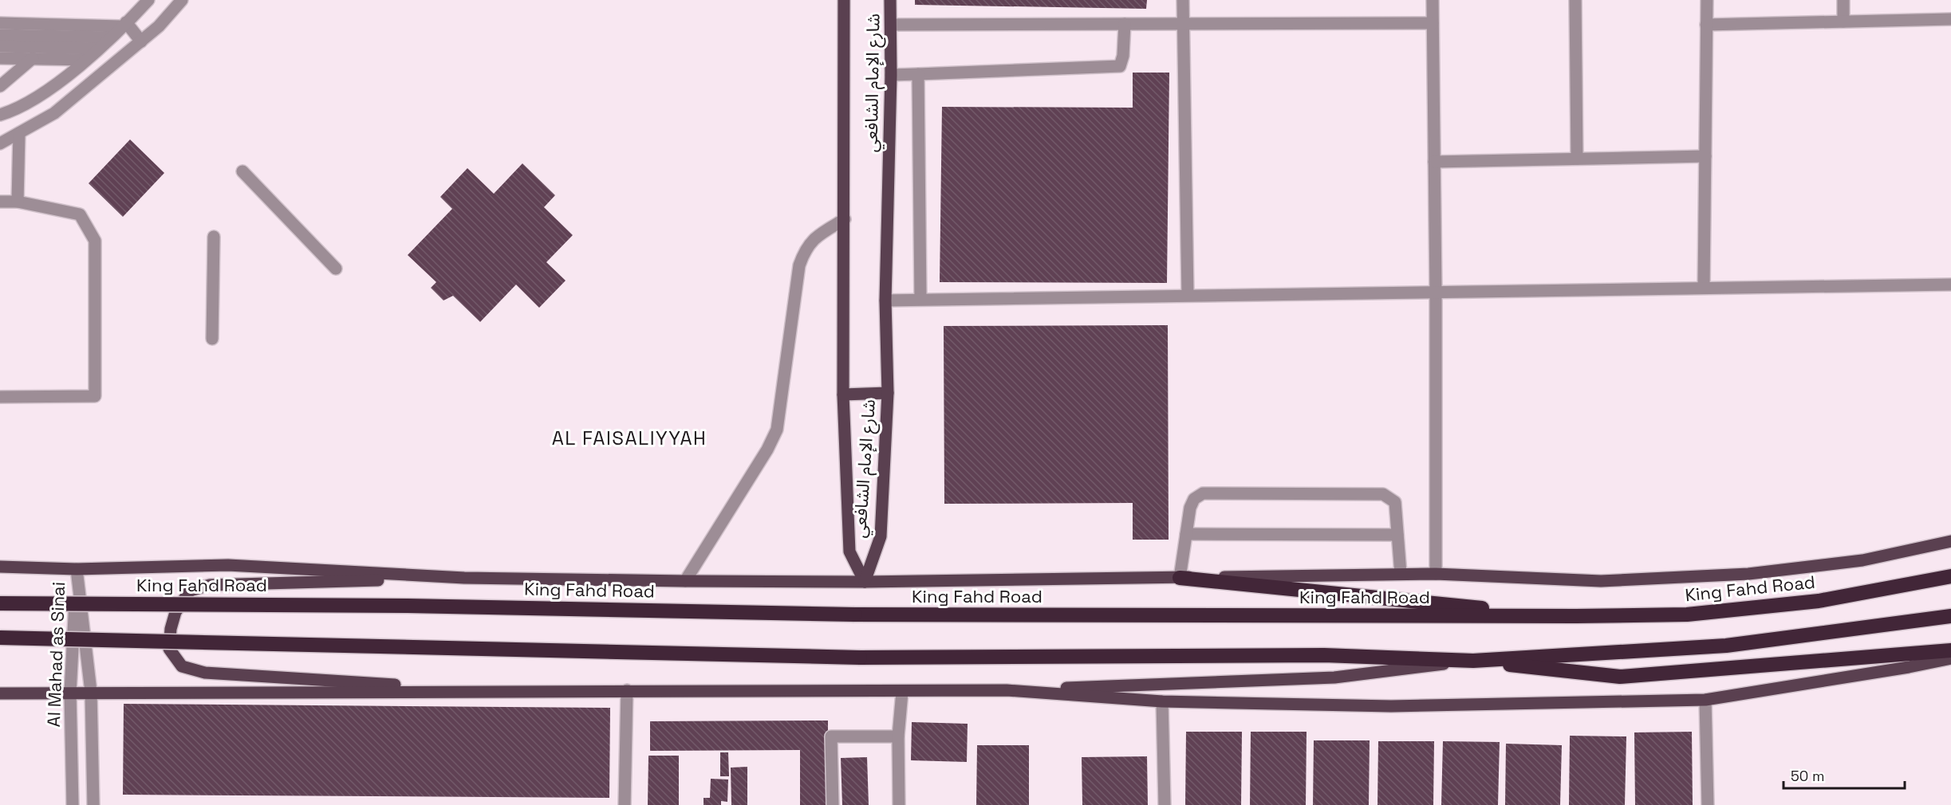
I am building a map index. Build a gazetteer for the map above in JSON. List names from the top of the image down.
{
  "streets": {
    "highway": ["King Fahd Road"],
    "main road": ["شارع الإمام الشافعي"],
    "street": ["Al Mahad as Sinai"]
  },
  "districts": ["AL FAISALIYYAH"],
  "scale_bar": "50 m"
}
